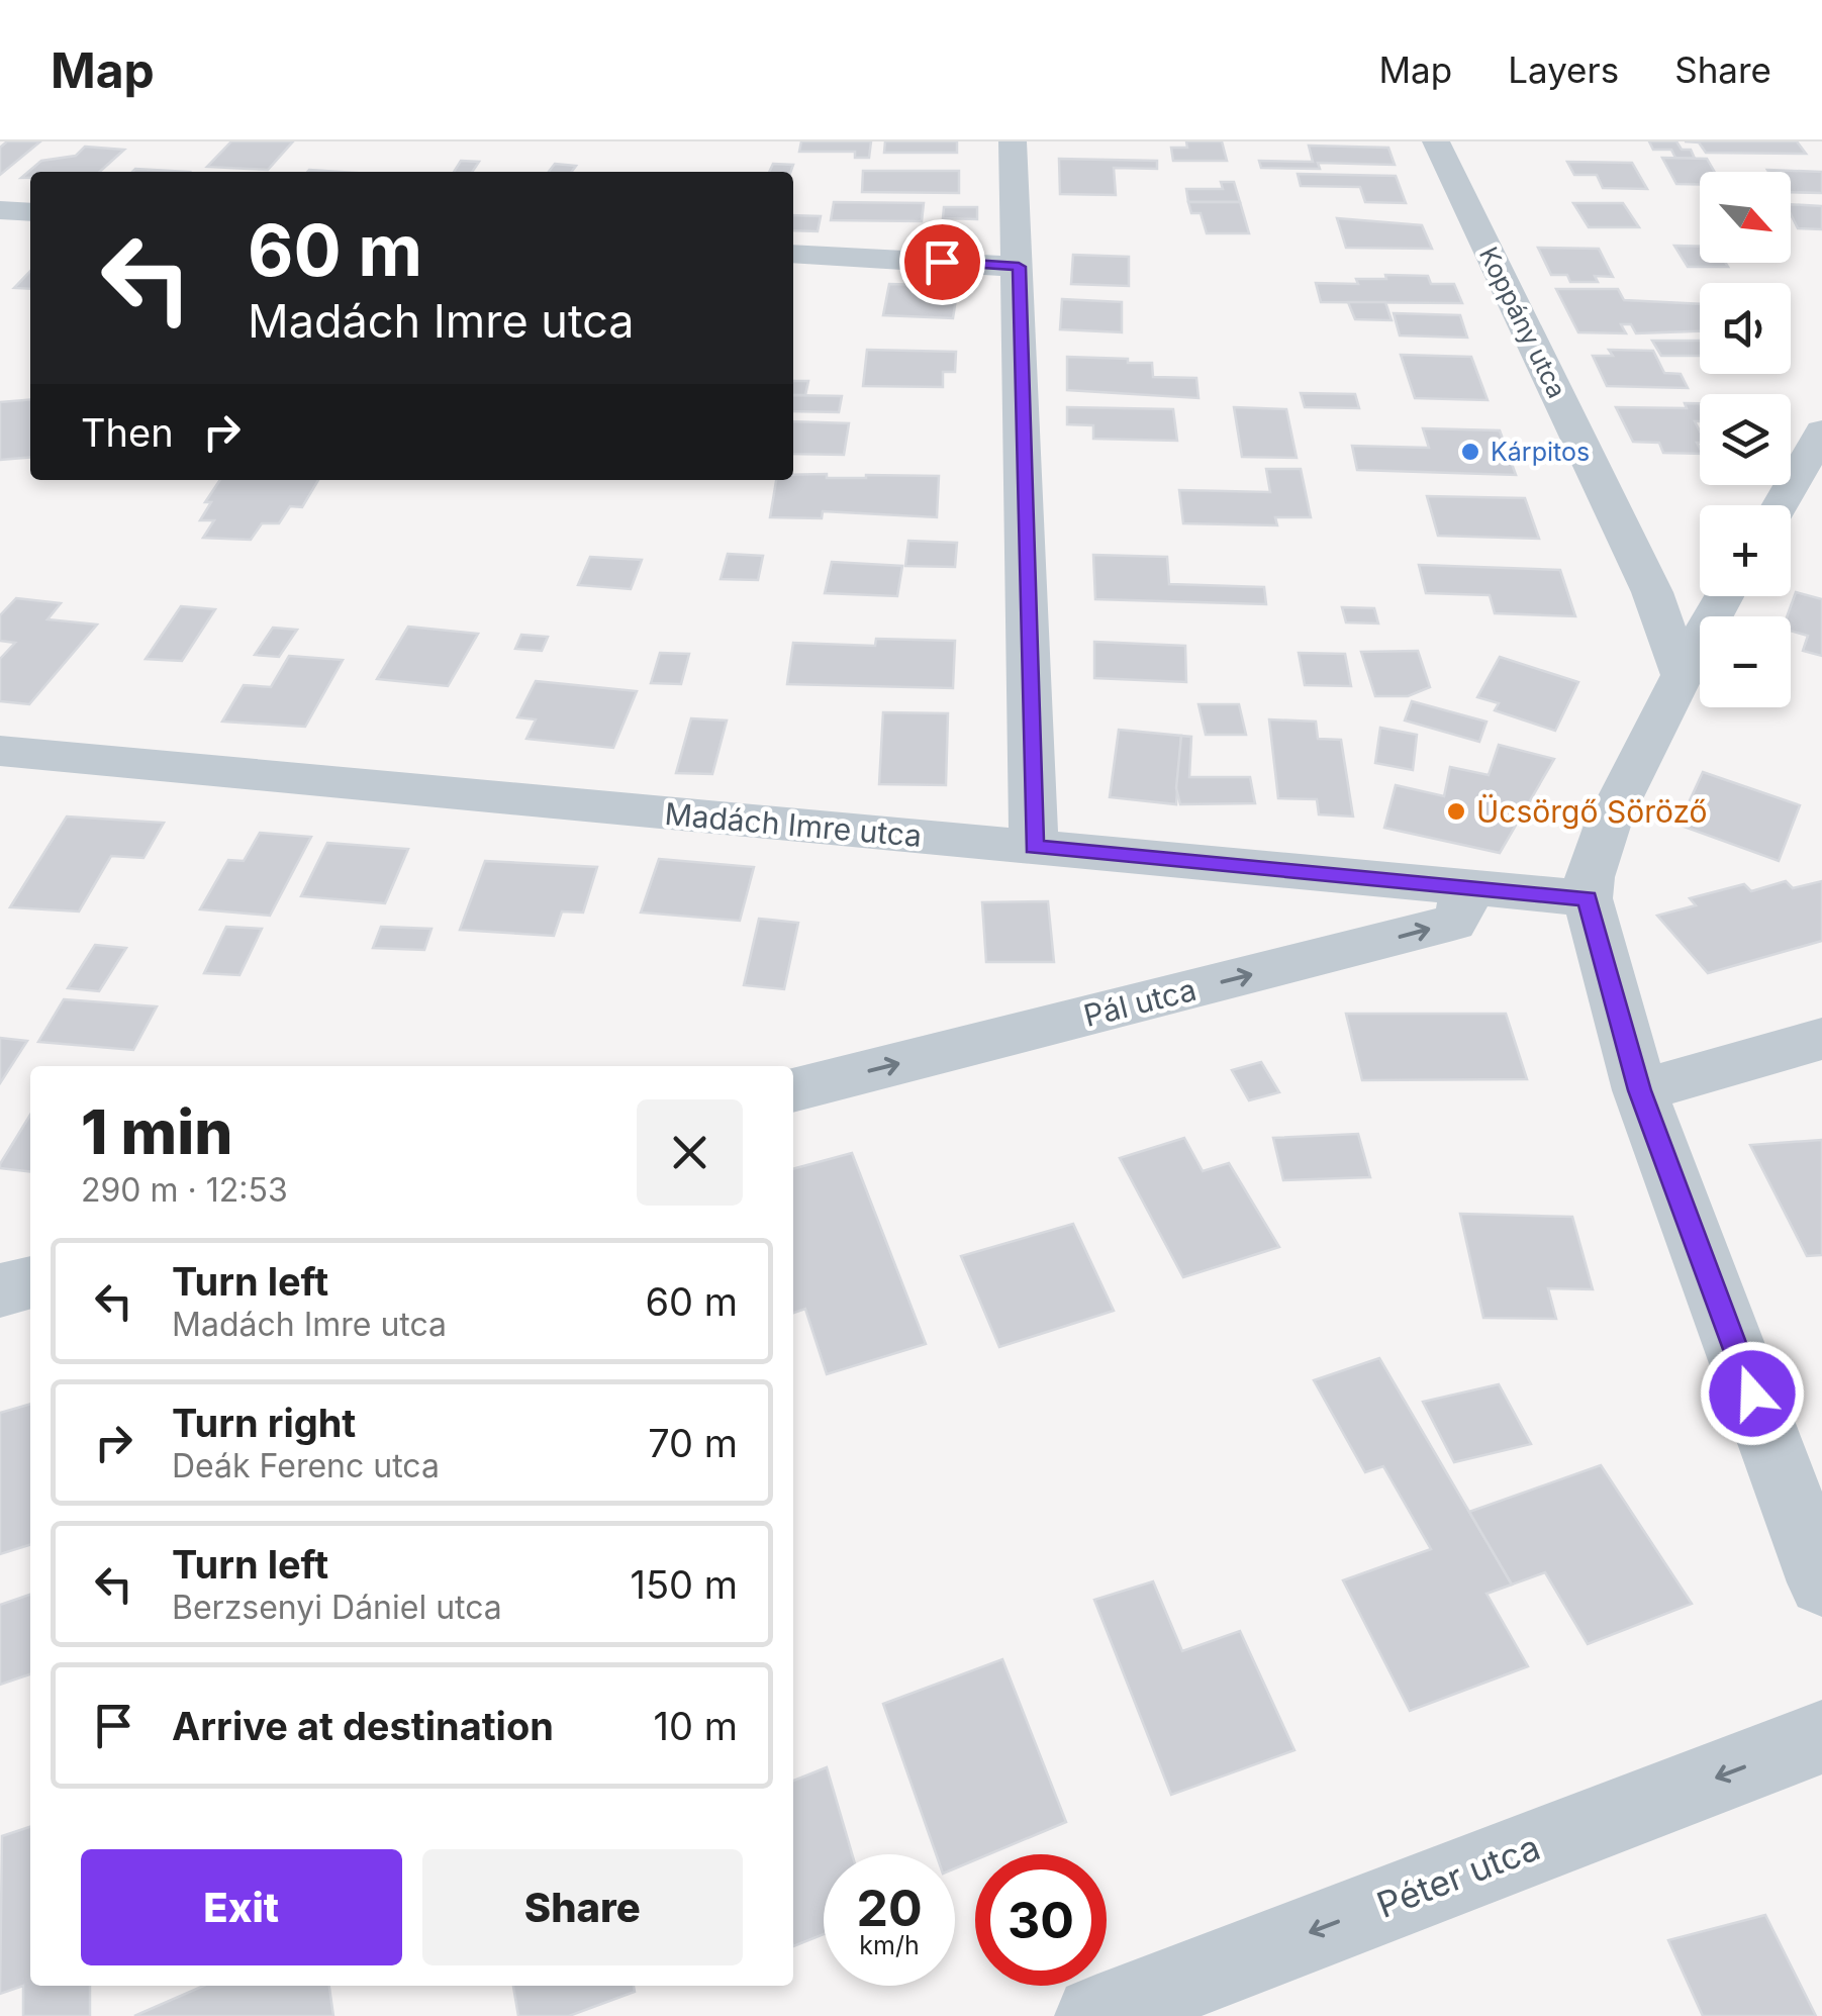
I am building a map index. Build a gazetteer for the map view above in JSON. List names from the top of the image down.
{
  "streets": {
    "street": [
      "Koppány utca",
      "Madách Imre utca",
      "Pál utca",
      "Péter utca"
    ]
  },
  "crossings": [
    ["Madách Imre utca", "Pál utca"]
  ],
  "one_way": ["Pál utca", "Péter utca"],
  "places": ["Kárpitos", "Ücsörgő Söröző"],
  "north": "bottom right",
  "page": {
    "header": "Map",
    "nav": ["Map", "Layers", "Share"],
    "map_buttons": ["+", "−"],
    "turn": ["60 m", "Madách Imre utca"],
    "then": "Then",
    "heading": ["1 min", "290 m · 12:53"],
    "list": [
      {
        "name": "Turn left",
        "note": "Madách Imre utca",
        "value": "60 m"
      },
      {
        "name": "Turn right",
        "note": "Deák Ferenc utca",
        "value": "70 m"
      },
      {
        "name": "Turn left",
        "note": "Berzsenyi Dániel utca",
        "value": "150 m"
      },
      {
        "name": "Arrive at destination",
        "value": "10 m"
      }
    ],
    "buttons": ["Exit", "Share"],
    "speed": "20 km/h",
    "limit": "30"
  }
}
